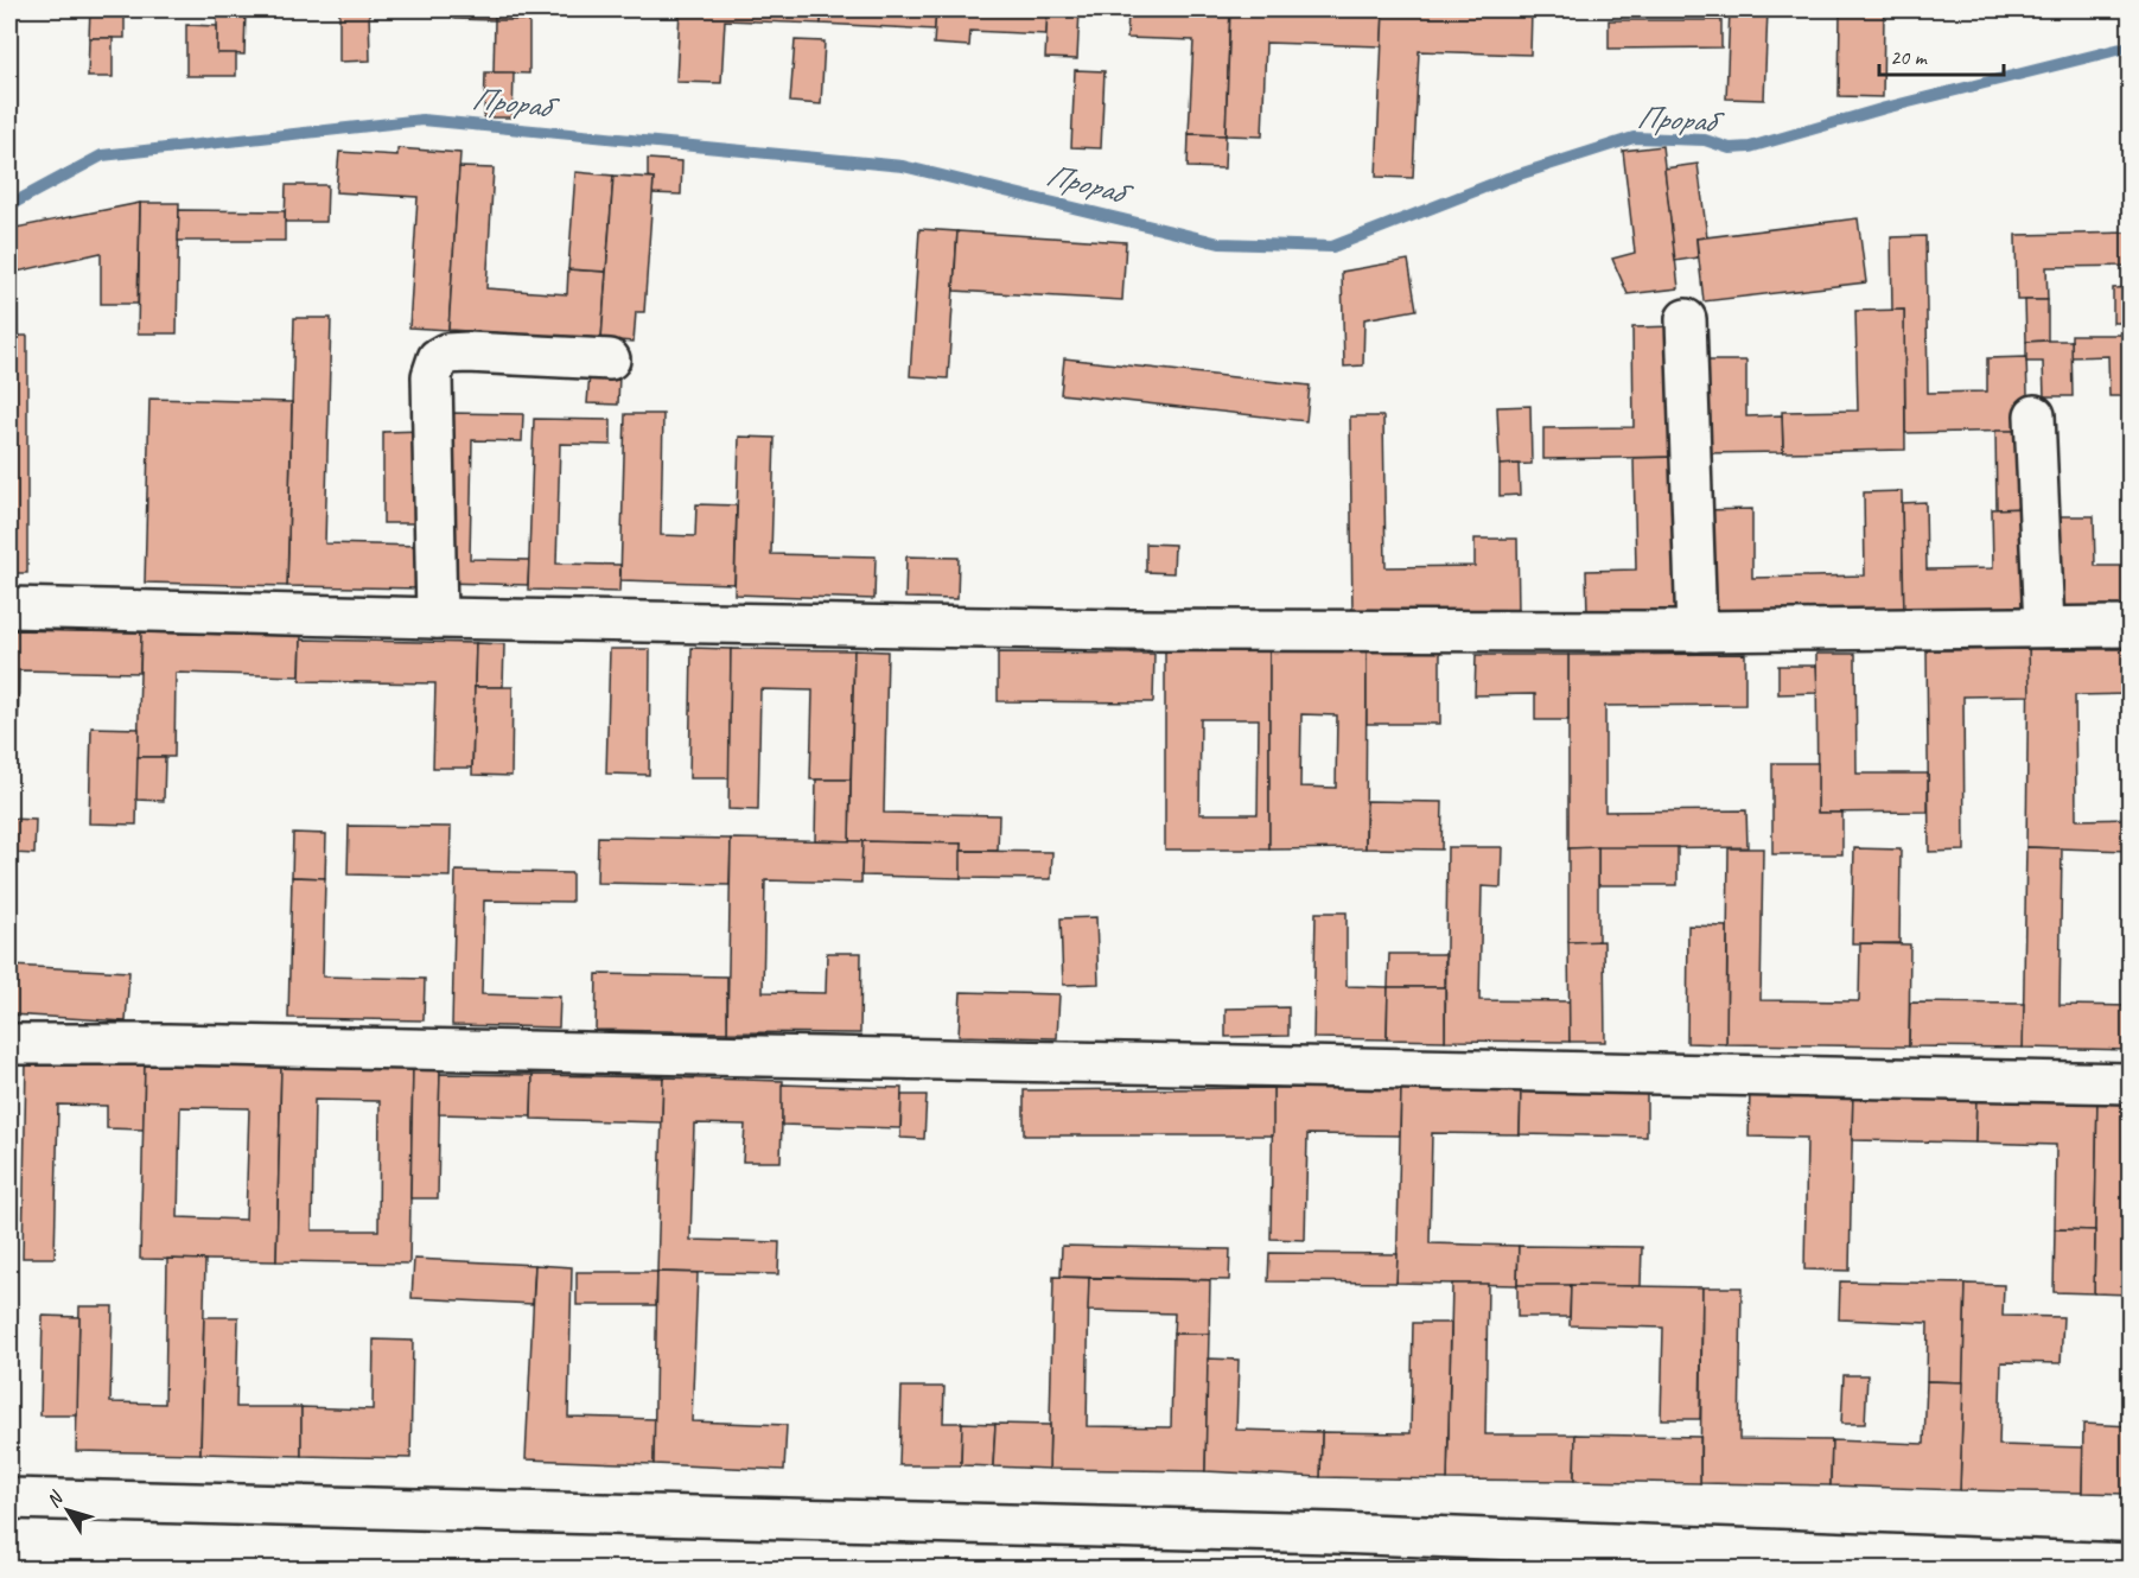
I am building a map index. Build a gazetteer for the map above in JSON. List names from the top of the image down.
{
  "water": ["Прораб"],
  "scale_bar": "20 m",
  "north": "top left"
}
